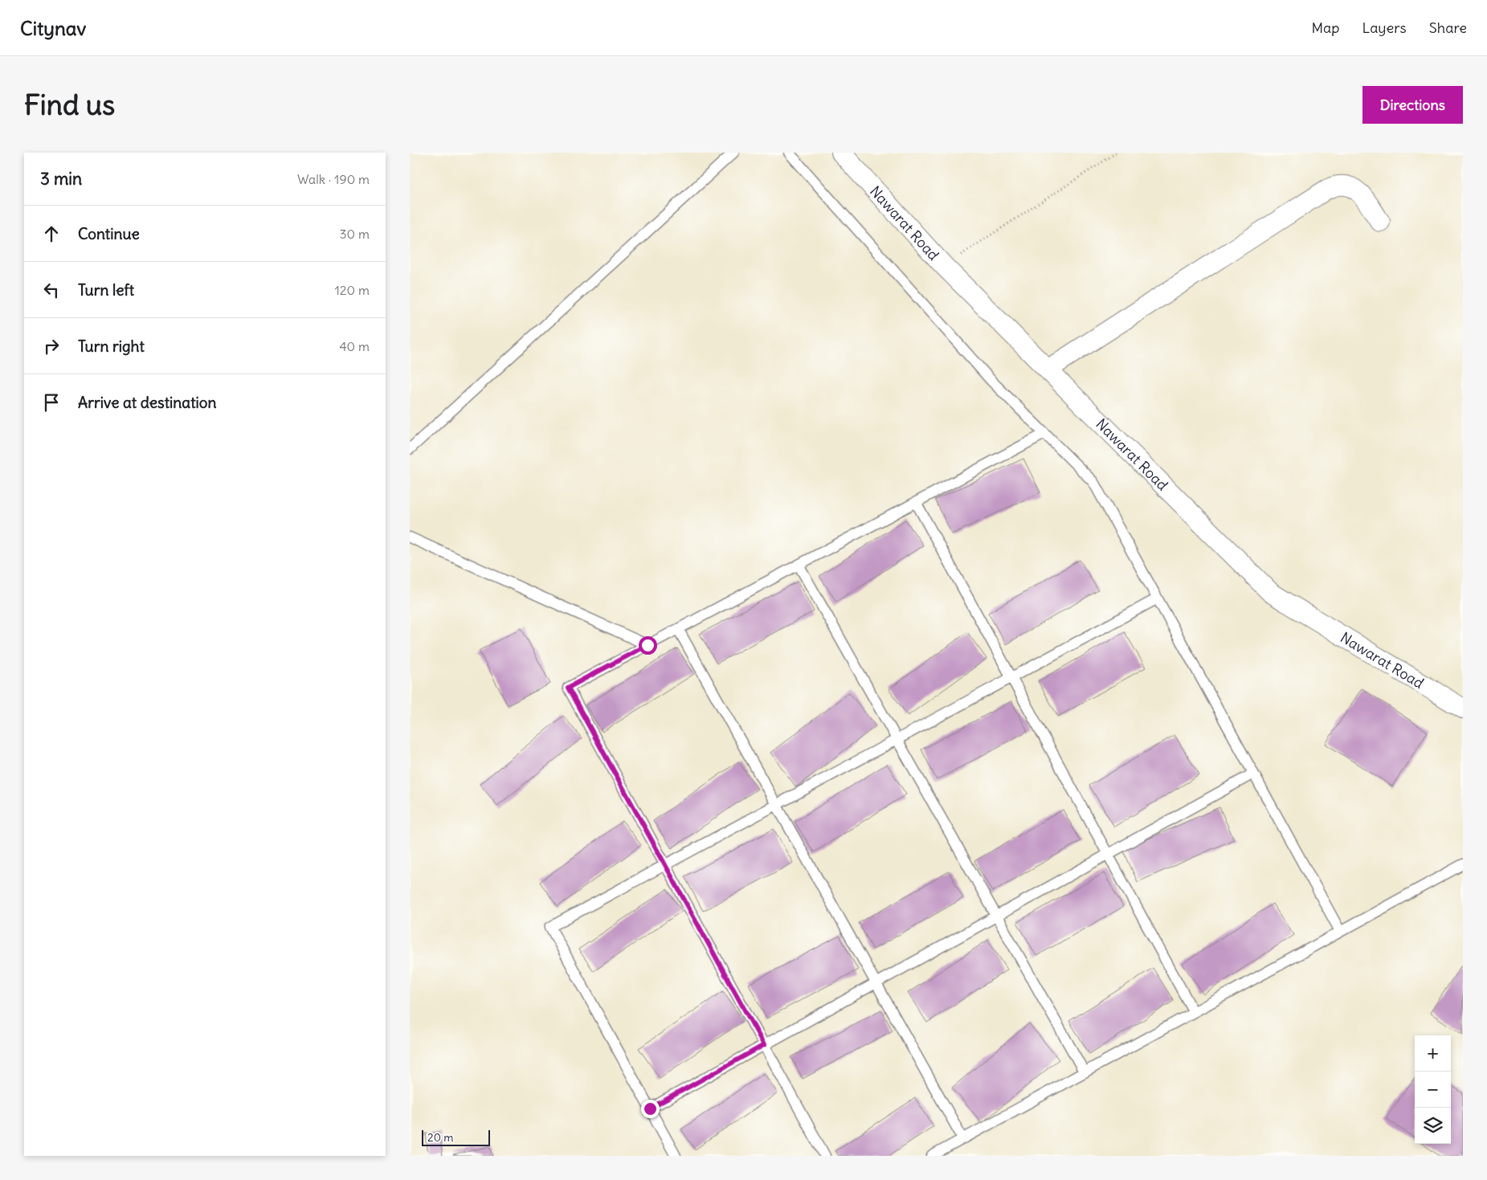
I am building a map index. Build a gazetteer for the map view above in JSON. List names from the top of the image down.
{
  "streets": {
    "street": ["Nawarat Road"]
  },
  "scale_bar": "20 m",
  "page": {
    "header": "Citynav",
    "nav": ["Map", "Layers", "Share"],
    "buttons": "Directions",
    "title": "Find us",
    "heading": ["3 min", "Walk · 190 m"],
    "list": [
      ["Continue", "30 m"],
      ["Turn left", "120 m"],
      ["Turn right", "40 m"],
      "Arrive at destination"
    ],
    "map_buttons": ["+", "−"],
    "scale": "20 m"
  }
}
